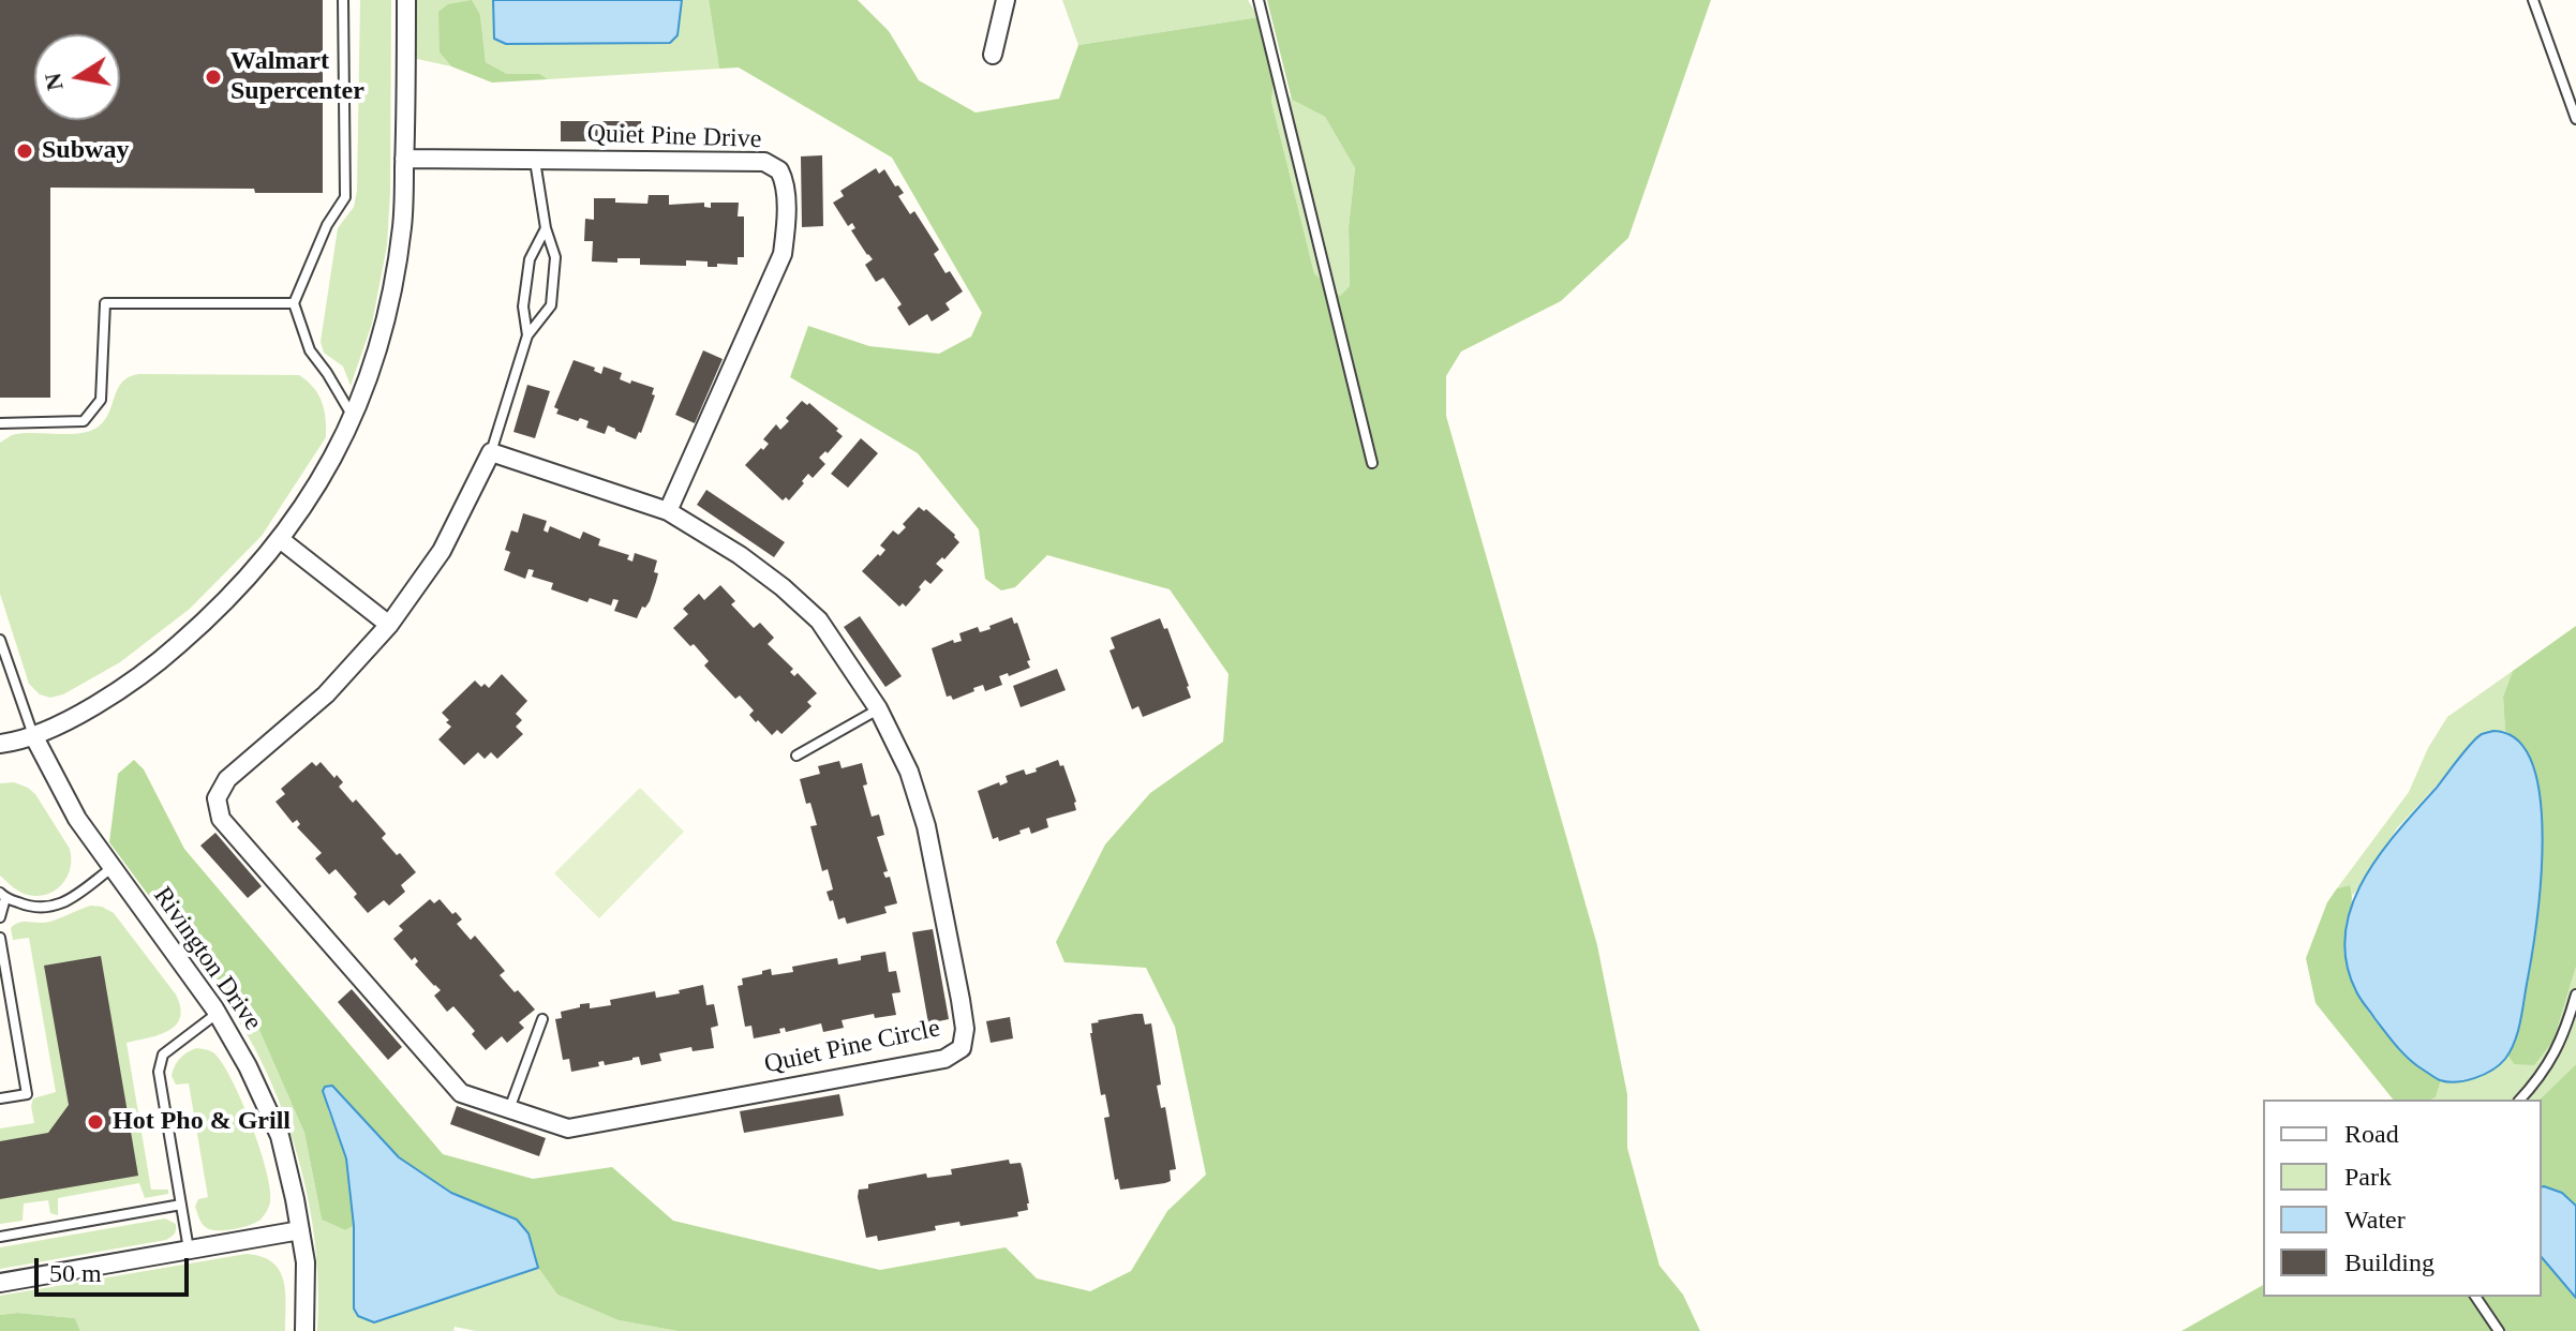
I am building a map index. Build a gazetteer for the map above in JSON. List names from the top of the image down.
{
  "streets": {
    "street": ["Quiet Pine Drive", "Rivington Drive", "Quiet Pine Circle"]
  },
  "crossings": [
    ["Quiet Pine Drive", "Quiet Pine Circle"]
  ],
  "places": ["Walmart Supercenter", "Subway", "Hot Pho & Grill"],
  "legend": [
    "Road",
    "Park",
    "Water",
    "Building"
  ],
  "scale_bar": "50 m",
  "north": "left"
}
